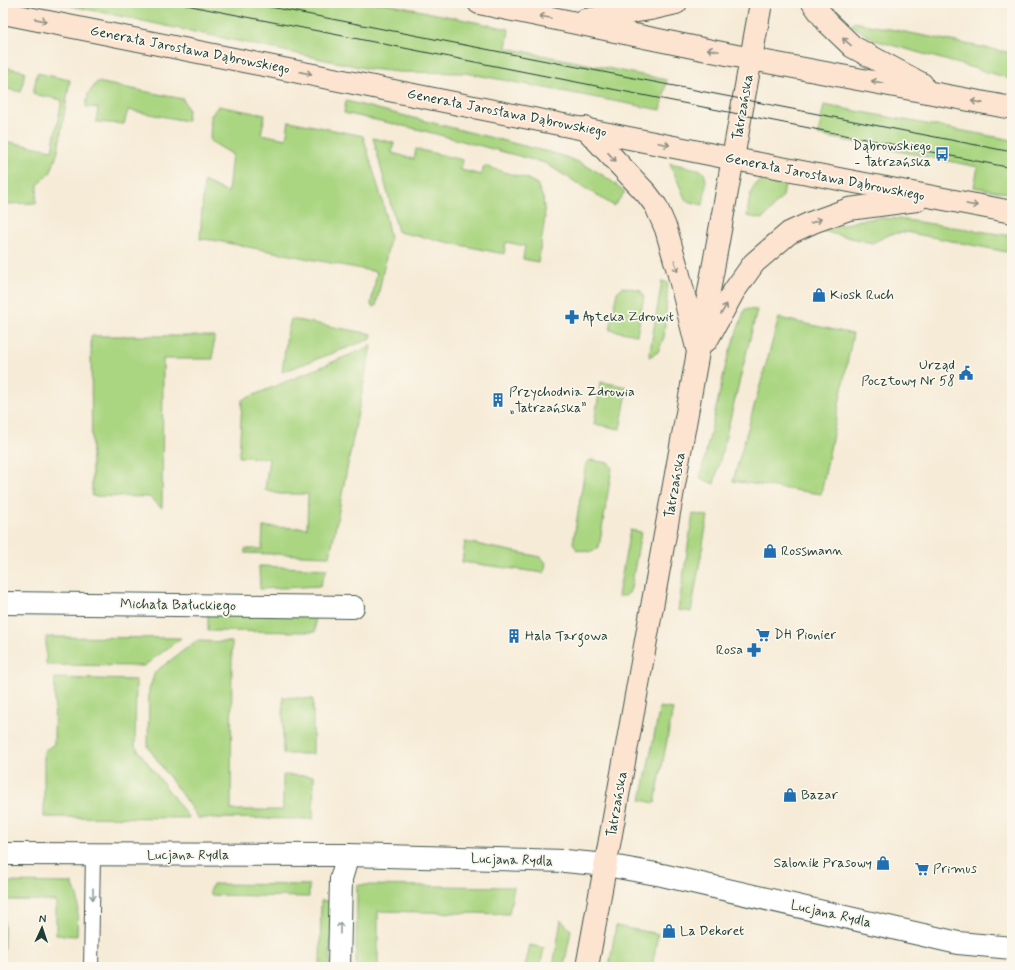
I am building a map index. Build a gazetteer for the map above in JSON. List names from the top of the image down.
{
  "streets": {
    "street": [
      "Generała Jarosława Dąbrowskiego",
      "Tatrzańska",
      "Michała Bałuckiego",
      "Lucjana Rydla"
    ]
  },
  "crossings": [
    ["Generała Jarosława Dąbrowskiego", "Tatrzańska"],
    ["Tatrzańska", "Lucjana Rydla"]
  ],
  "places": {
    "bus stop": ["Dąbrowskiego - Tatrzańska"],
    "shop": [
      "Kiosk Ruch",
      "Rossmann",
      "Bazar",
      "Salonik Prasowy",
      "La Dekoret"
    ],
    "pharmacy": ["Apteka Zdrowit", "Rosa"],
    "public building": ["Urząd Pocztowy Nr 58"],
    "building": ["Przychodnia Zdrowia „Tatrzańska”", "Hala Targowa"],
    "supermarket": ["DH Pionier", "Primus"]
  },
  "north": "top"
}
